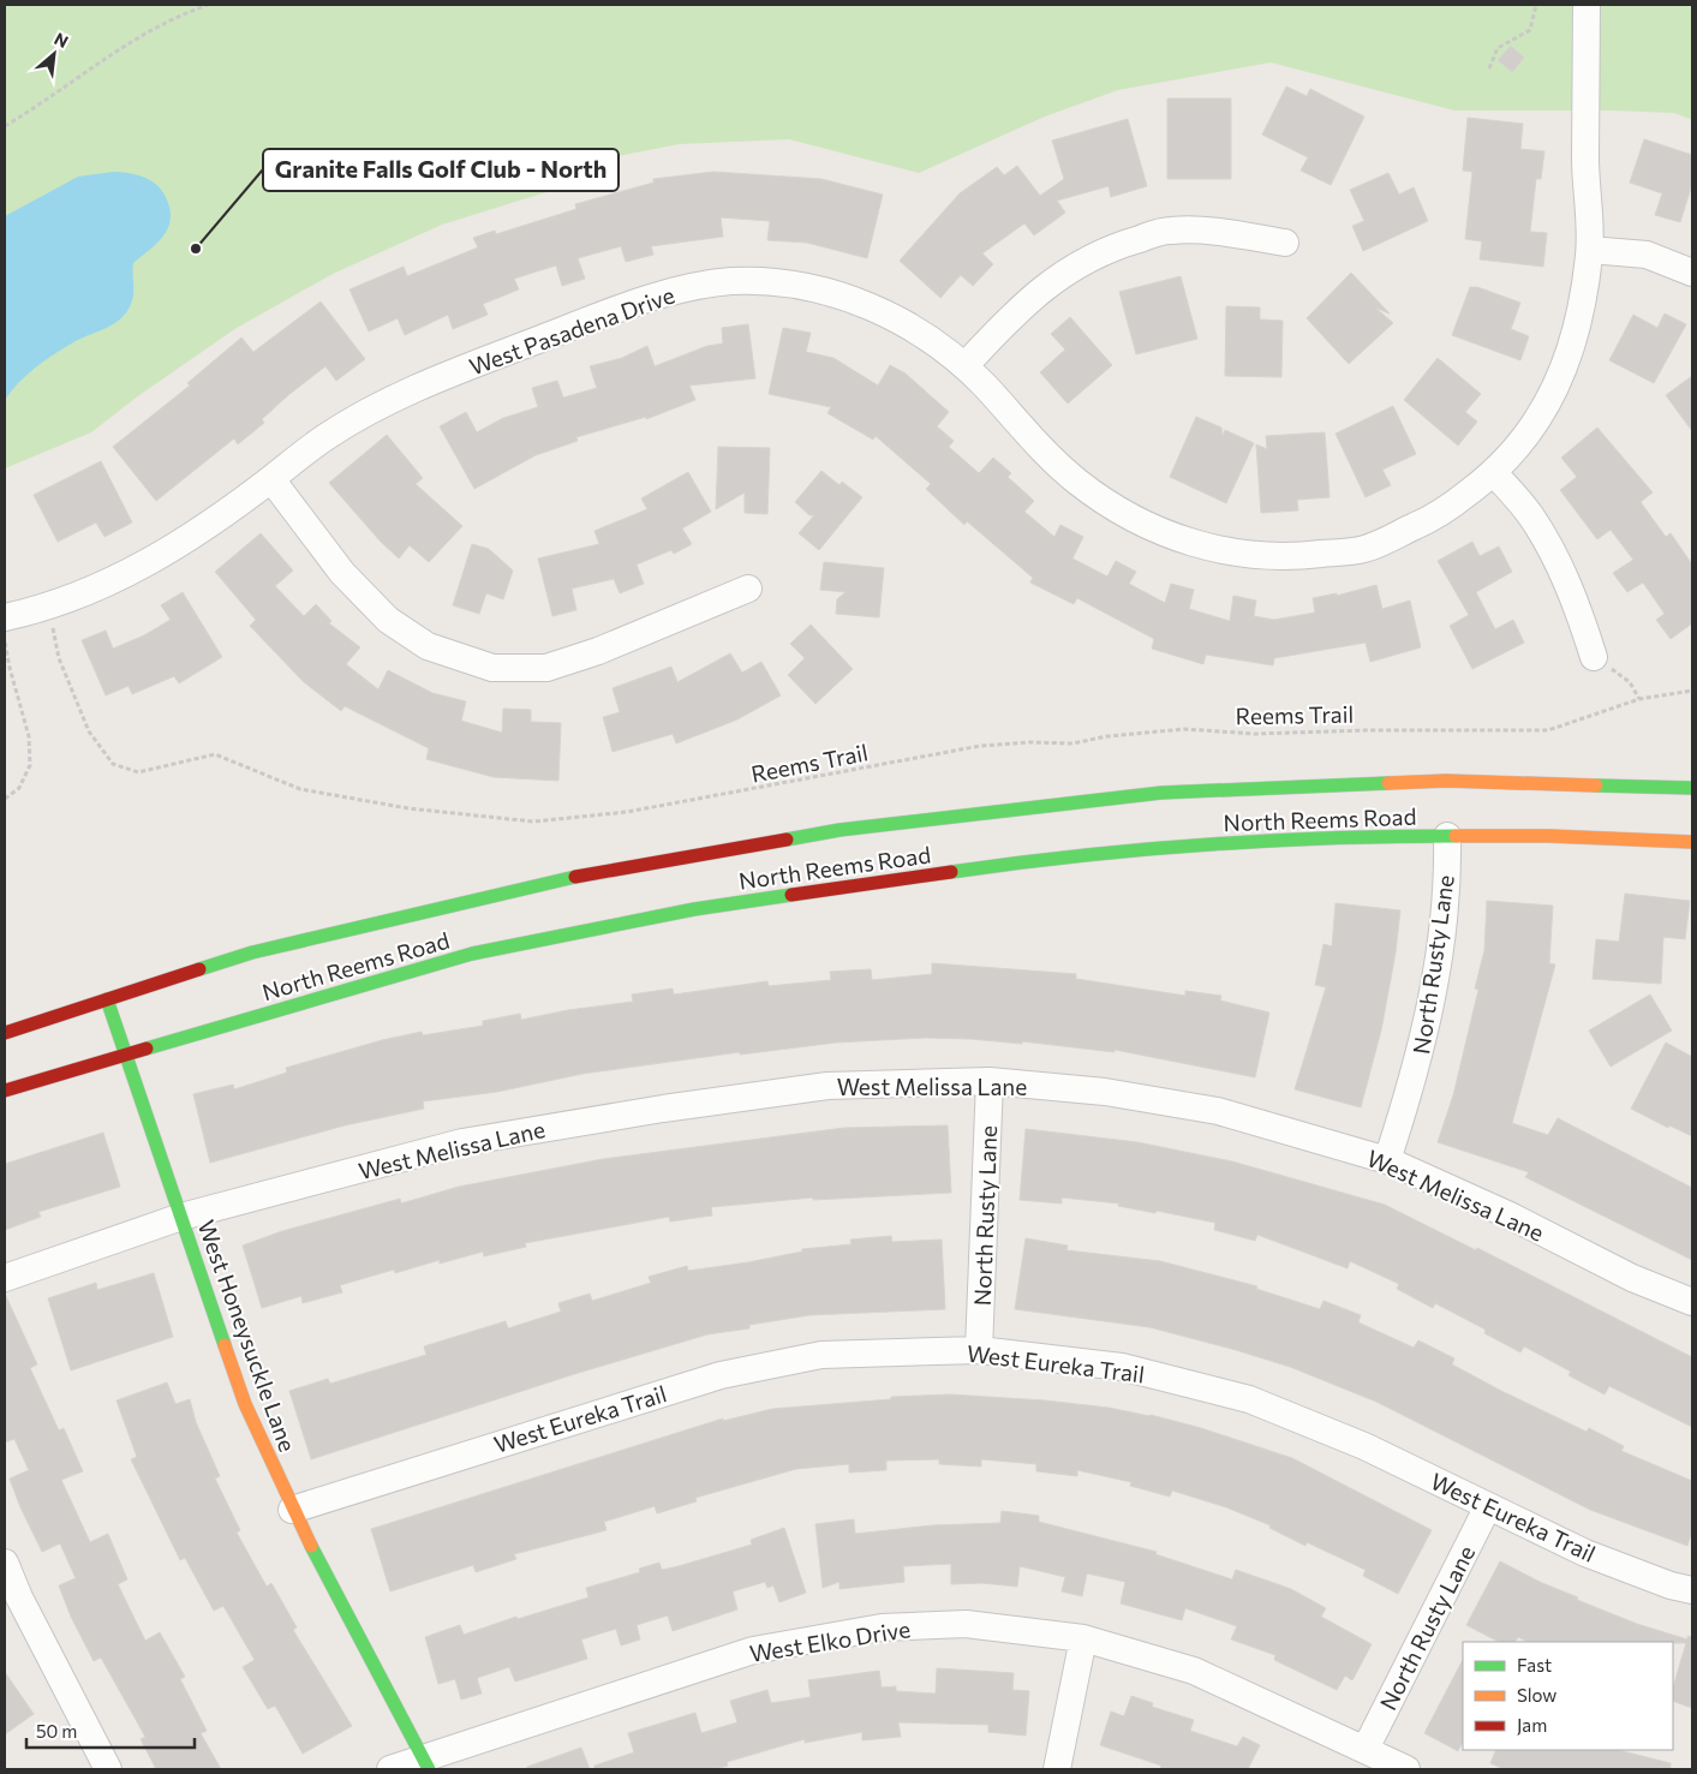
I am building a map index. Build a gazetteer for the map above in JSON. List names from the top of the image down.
{
  "streets": {
    "main road": ["North Reems Road", "West Honeysuckle Lane"],
    "street": [
      "West Pasadena Drive",
      "North Rusty Lane",
      "West Melissa Lane",
      "West Eureka Trail",
      "West Elko Drive"
    ],
    "path": ["Reems Trail"]
  },
  "crossings": [
    ["West Pasadena Drive", "Reems Trail"],
    ["North Reems Road", "North Rusty Lane"],
    ["North Reems Road", "West Honeysuckle Lane"],
    ["North Rusty Lane", "West Melissa Lane"],
    ["North Rusty Lane", "West Eureka Trail"],
    ["North Rusty Lane", "West Elko Drive"],
    ["West Melissa Lane", "West Honeysuckle Lane"],
    ["West Honeysuckle Lane", "West Eureka Trail"],
    ["West Honeysuckle Lane", "West Elko Drive"]
  ],
  "places": ["Granite Falls Golf Club - North"],
  "legend": ["Fast", "Slow", "Jam"],
  "scale_bar": "50 m",
  "north": "top right"
}
